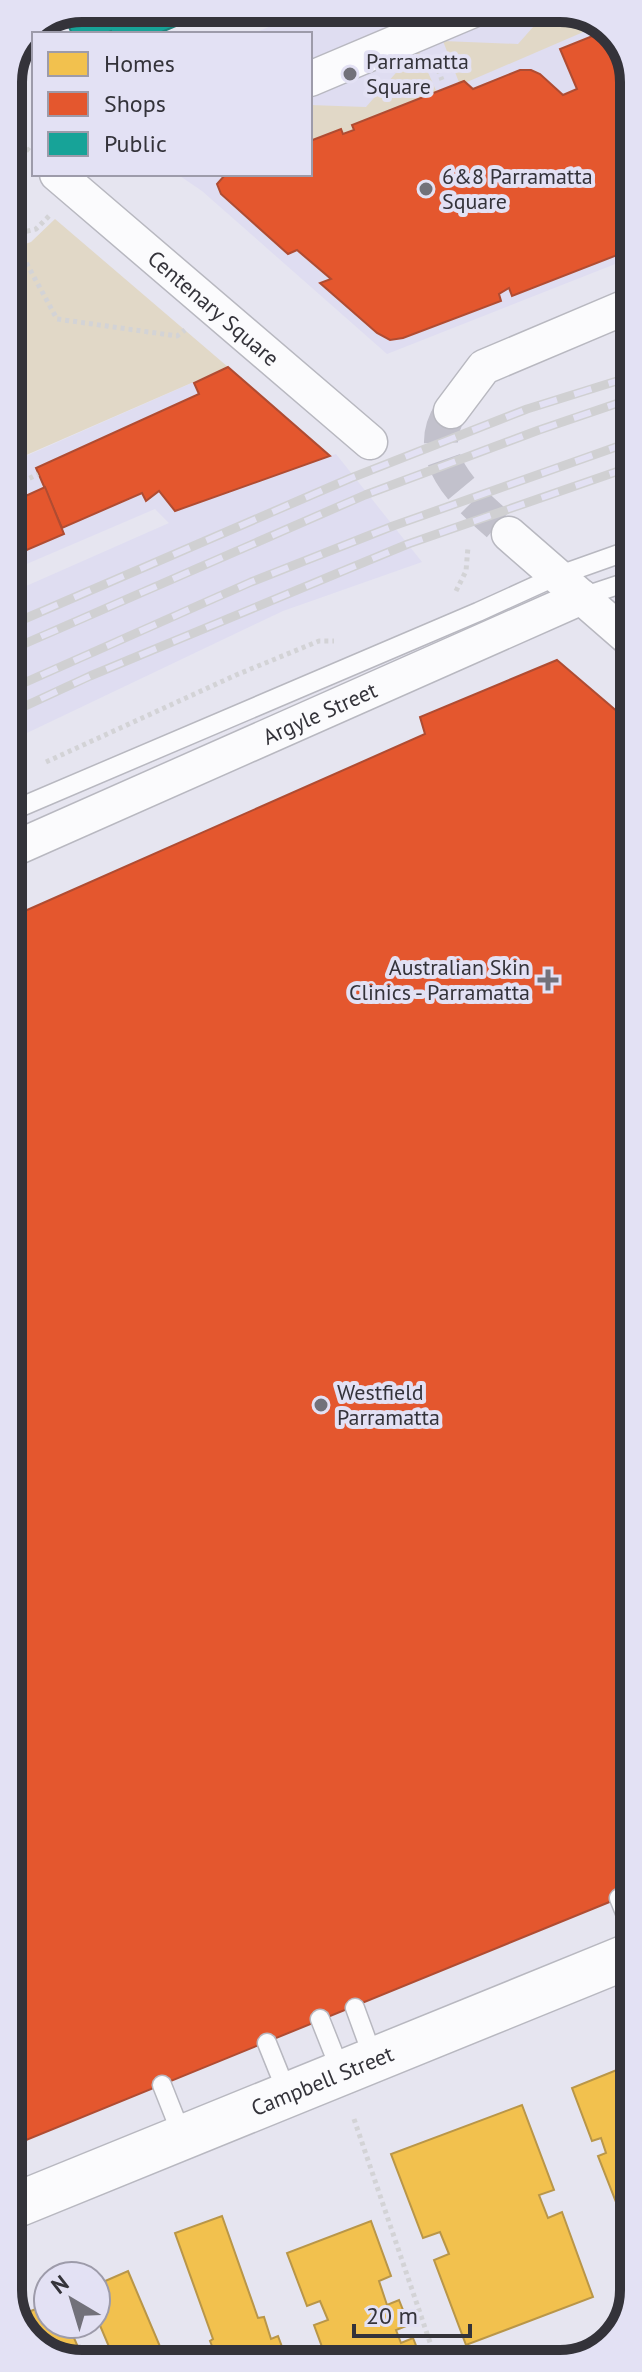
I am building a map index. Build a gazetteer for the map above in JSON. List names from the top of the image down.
{
  "streets": {
    "main road": ["Campbell Street"],
    "street": ["Centenary Square", "Argyle Street"]
  },
  "places": {
    "other": ["Parramatta Square", "6&8 Parramatta Square", "Westfield Parramatta"],
    "health": ["Australian Skin Clinics - Parramatta"]
  },
  "legend": ["Homes", "Shops", "Public"],
  "scale_bar": "20 m",
  "north": "top left"
}
